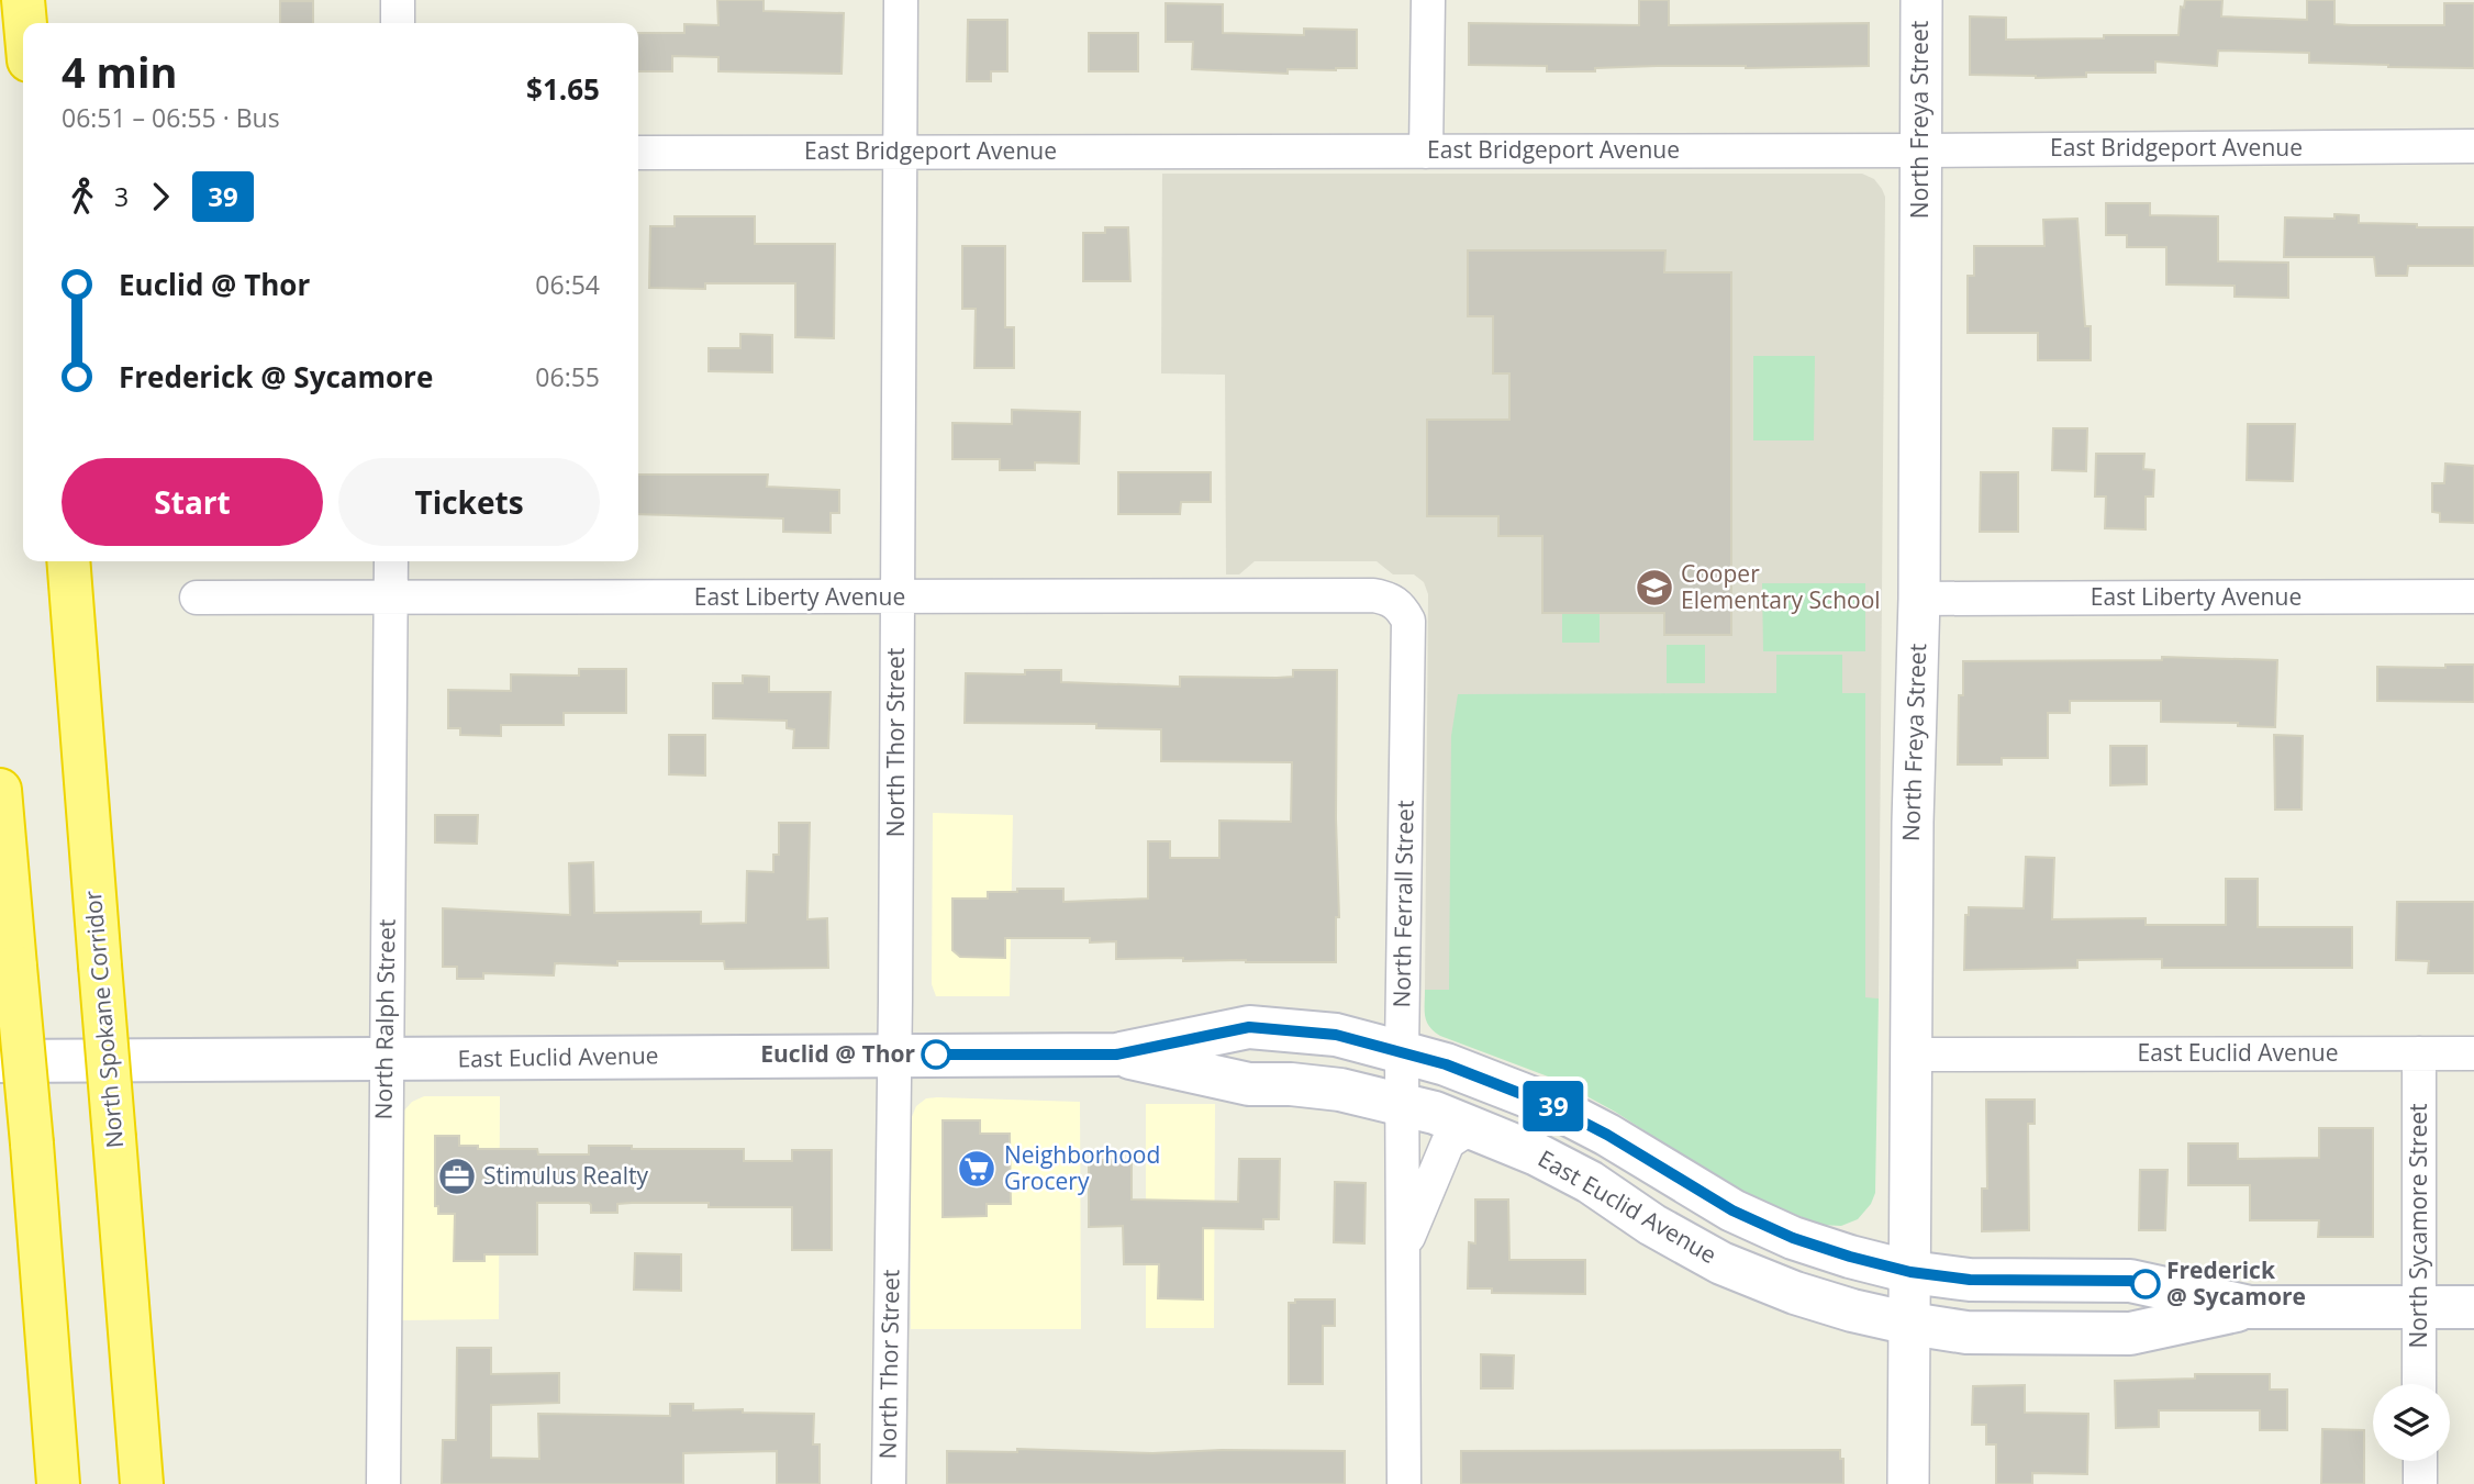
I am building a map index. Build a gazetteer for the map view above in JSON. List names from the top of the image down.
{
  "streets": {
    "highway": ["North Spokane Corridor"],
    "main road": ["East Euclid Avenue"],
    "street": [
      "North Freya Street",
      "East Bridgeport Avenue",
      "East Liberty Avenue",
      "North Thor Street",
      "North Ferrall Street",
      "North Ralph Street",
      "North Sycamore Street"
    ]
  },
  "crossings": [
    ["North Freya Street", "East Bridgeport Avenue"],
    ["North Freya Street", "East Liberty Avenue"],
    ["North Freya Street", "East Euclid Avenue"],
    ["East Bridgeport Avenue", "North Thor Street"],
    ["East Liberty Avenue", "North Thor Street"],
    ["East Liberty Avenue", "North Ferrall Street"],
    ["East Liberty Avenue", "North Ralph Street"],
    ["North Thor Street", "East Euclid Avenue"],
    ["North Ferrall Street", "East Euclid Avenue"],
    ["North Ralph Street", "East Euclid Avenue"],
    ["East Euclid Avenue", "North Sycamore Street"]
  ],
  "places": {
    "school or university": ["Cooper Elementary School"],
    "other": ["Euclid @ Thor", "Frederick @ Sycamore"],
    "supermarket": ["Neighborhood Grocery"],
    "office": ["Stimulus Realty"]
  },
  "lines": ["bus line 39"],
  "page": {
    "on_map": "39",
    "heading": ["4 min", "06:51 – 06:55 · Bus", "$1.65"],
    "legs": ["3", "39"],
    "list": [
      {
        "name": "Euclid @ Thor",
        "value": "06:54"
      },
      {
        "name": "Frederick @ Sycamore",
        "value": "06:55"
      }
    ],
    "buttons": ["Start", "Tickets"]
  }
}
